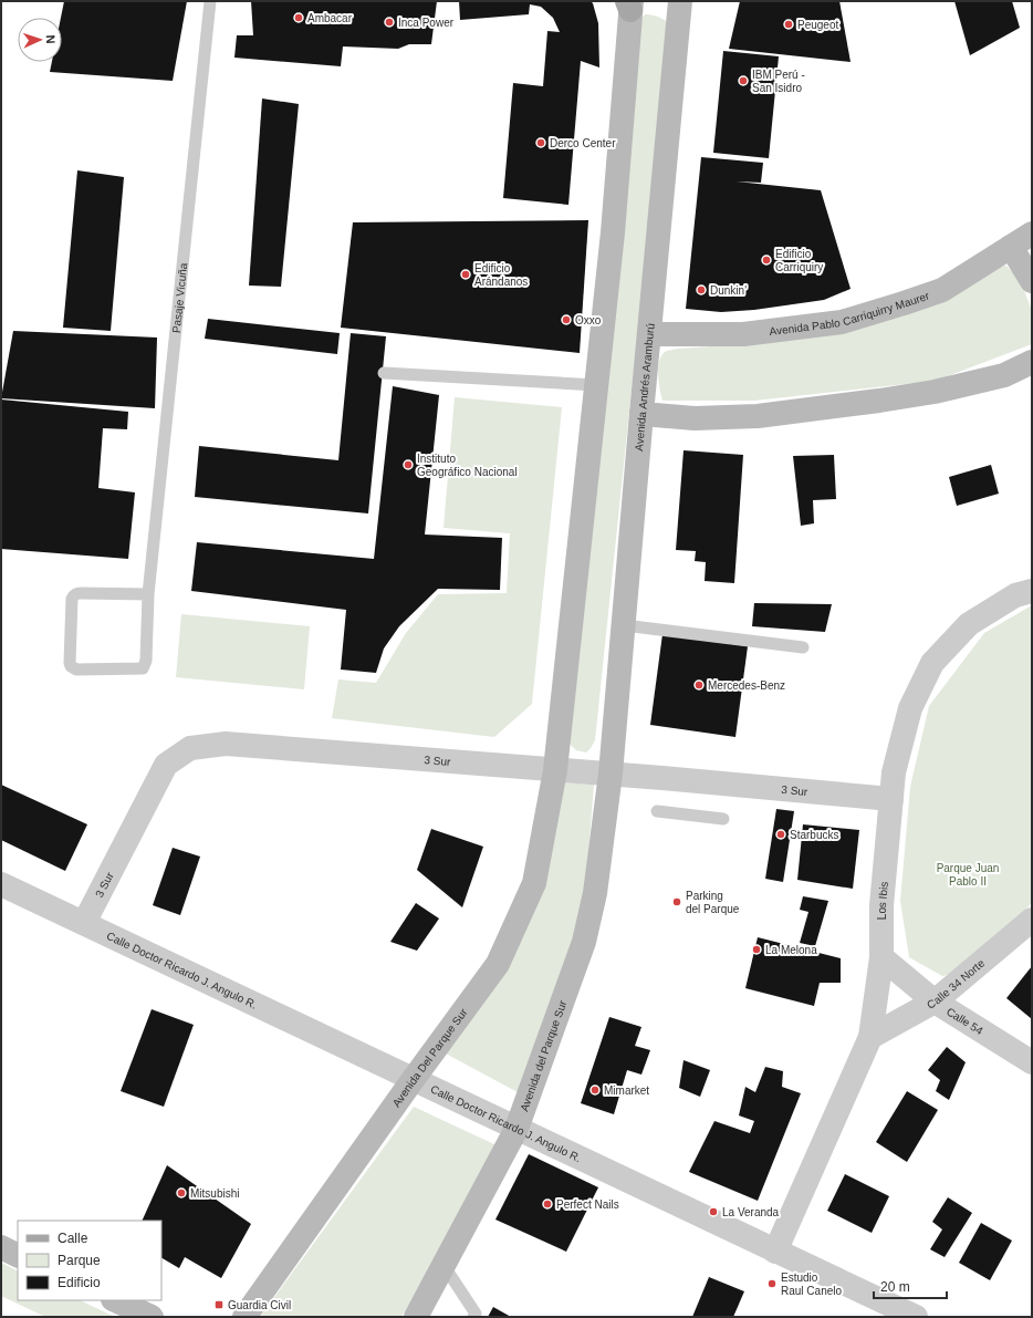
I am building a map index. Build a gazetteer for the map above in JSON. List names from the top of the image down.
{
  "streets": {
    "main road": [
      "Avenida Pablo Carriquirry Maurer",
      "Avenida Andrés Aramburú",
      "Avenida del Parque Sur",
      "Avenida Del Parque Sur"
    ],
    "street": [
      "3 Sur",
      "Los Ibis",
      "Calle Doctor Ricardo J. Angulo R.",
      "Calle 34 Norte",
      "Calle 54"
    ],
    "lane": ["Pasaje Vicuña"]
  },
  "crossings": [
    ["Avenida Pablo Carriquirry Maurer", "Avenida Andrés Aramburú"],
    ["Avenida Andrés Aramburú", "3 Sur"],
    ["Avenida Andrés Aramburú", "Avenida del Parque Sur"],
    ["3 Sur", "Los Ibis"],
    ["3 Sur", "Calle Doctor Ricardo J. Angulo R."],
    ["3 Sur", "Avenida del Parque Sur"],
    ["3 Sur", "Avenida Del Parque Sur"],
    ["Los Ibis", "Calle Doctor Ricardo J. Angulo R."],
    ["Los Ibis", "Calle 34 Norte"],
    ["Los Ibis", "Calle 54"],
    ["Calle Doctor Ricardo J. Angulo R.", "Avenida del Parque Sur"],
    ["Calle Doctor Ricardo J. Angulo R.", "Avenida Del Parque Sur"],
    ["Calle 34 Norte", "Calle 54"]
  ],
  "parks": ["Parque Juan Pablo II"],
  "places": {
    "other": [
      "Ambacar",
      "Inca Power",
      "Peugeot",
      "IBM Perú - San Isidro",
      "Derco Center",
      "Edificio Carriquiry",
      "Edificio Arándanos",
      "Dunkin'",
      "Oxxo",
      "Instituto Geográfico Nacional",
      "Mercedes-Benz",
      "Starbucks",
      "Parking del Parque",
      "La Melona",
      "Mimarket",
      "Mitsubishi",
      "Perfect Nails",
      "La Veranda",
      "Estudio Raul Canelo"
    ],
    "transit": ["Guardia Civil"]
  },
  "legend": ["Calle", "Parque", "Edificio"],
  "scale_bar": "20 m",
  "north": "right"
}
